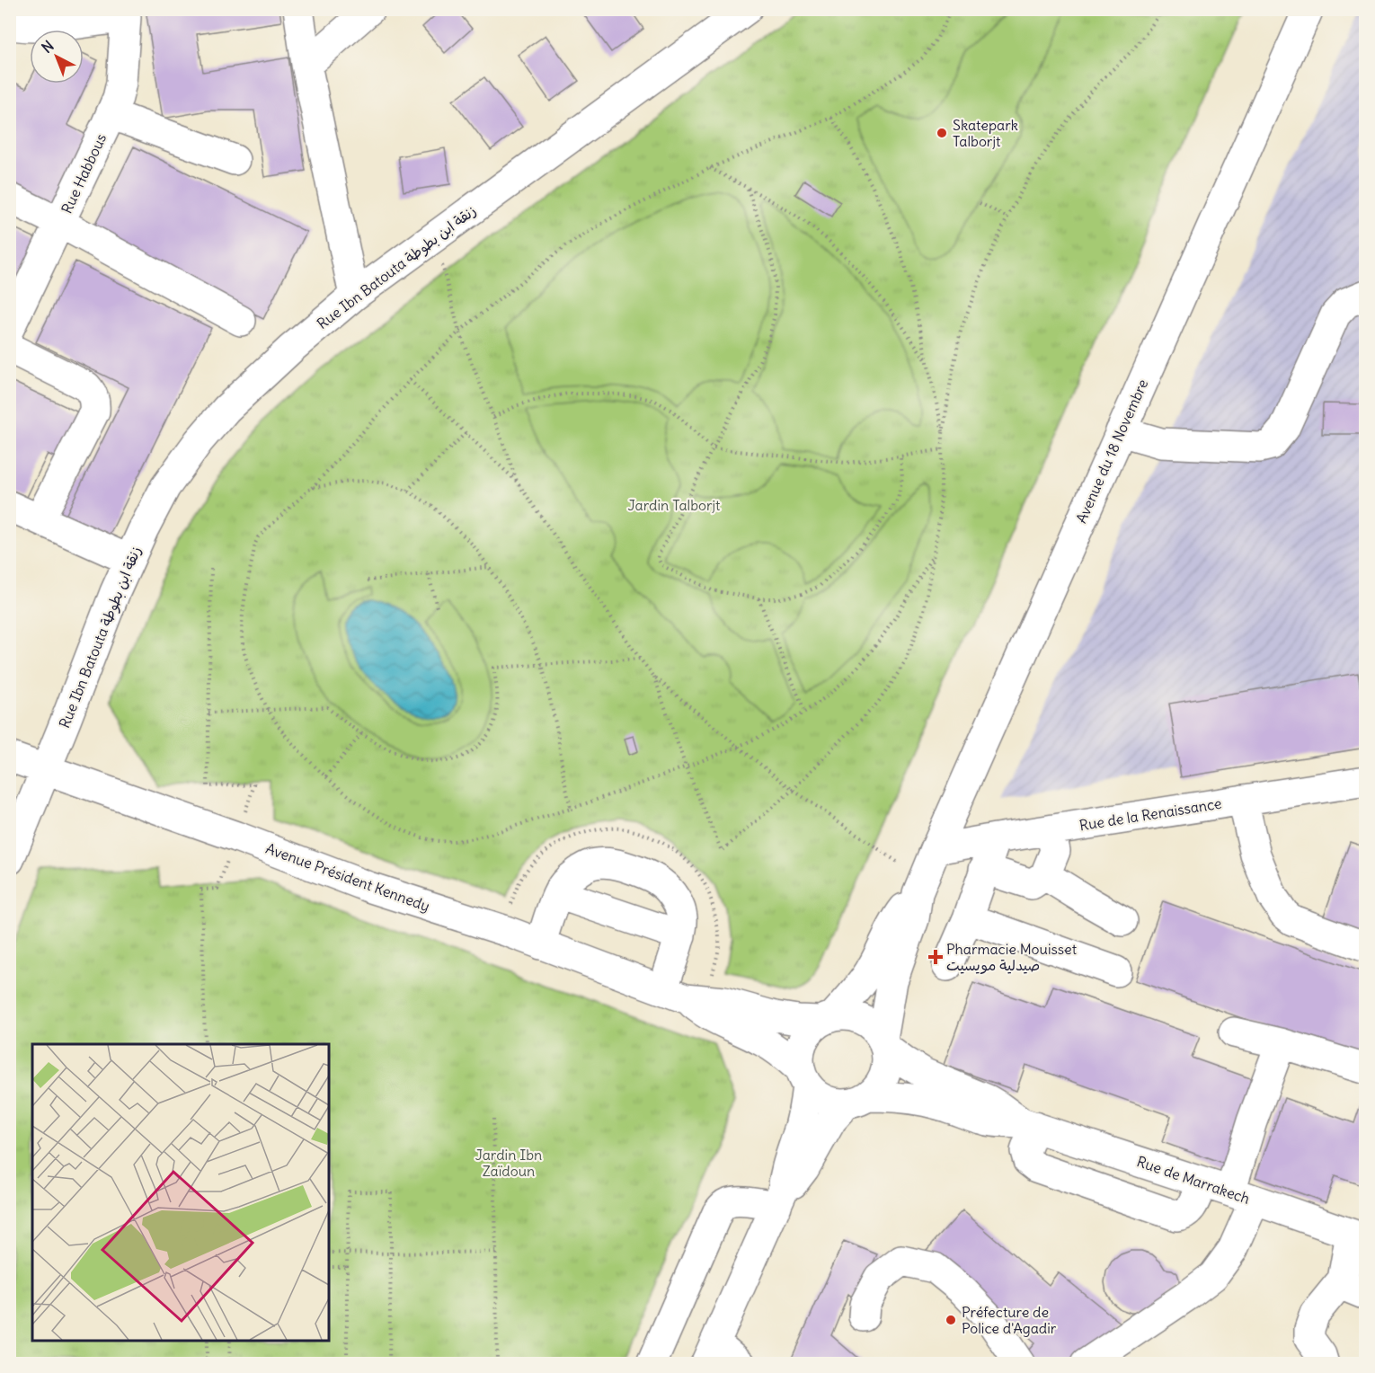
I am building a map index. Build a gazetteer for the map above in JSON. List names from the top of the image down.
{
  "streets": {
    "street": [
      "Rue Habbous",
      "Rue Ibn Batouta زنقة ابن بطوطة",
      "Avenue du 18 Novembre",
      "Rue de la Renaissance",
      "Avenue Président Kennedy",
      "Rue de Marrakech"
    ]
  },
  "crossings": [
    ["Rue Ibn Batouta زنقة ابن بطوطة", "Avenue Président Kennedy"],
    ["Avenue du 18 Novembre", "Rue de la Renaissance"],
    ["Avenue du 18 Novembre", "Avenue Président Kennedy"],
    ["Avenue du 18 Novembre", "Rue de Marrakech"],
    ["Avenue Président Kennedy", "Rue de Marrakech"]
  ],
  "parks": ["Jardin Talborjt", "Jardin Ibn Zaïdoun"],
  "places": {
    "other": ["Skatepark Talborjt", "Préfecture de Police d'Agadir"],
    "health": ["Pharmacie Mouisset صيدلية مويسيت"]
  },
  "north": "top left"
}
